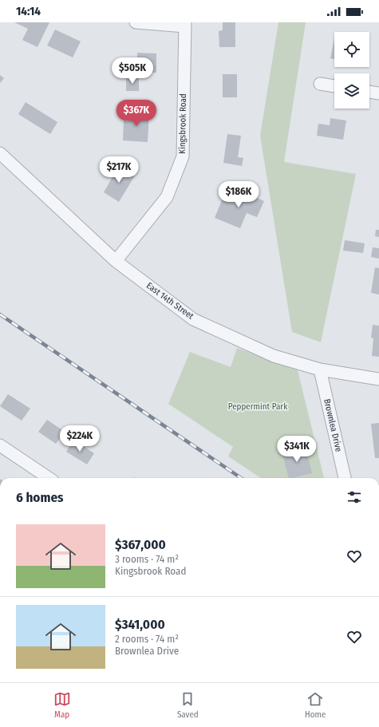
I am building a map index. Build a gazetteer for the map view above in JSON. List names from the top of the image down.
{
  "streets": {
    "street": ["Kingsbrook Road", "East 14th Street", "Brownlea Drive"]
  },
  "crossings": [
    ["Kingsbrook Road", "East 14th Street"],
    ["East 14th Street", "Brownlea Drive"]
  ],
  "parks": ["Peppermint Park"],
  "page": {
    "status": "14:14",
    "price": [
      "$505K",
      "$367K",
      "$217K",
      "$186K",
      "$224K",
      "$341K"
    ],
    "heading": "6 homes",
    "list": [
      {
        "name": "$367,000",
        "note": "3 rooms · 74 m² · Kingsbrook Road"
      },
      {
        "name": "$341,000",
        "note": "2 rooms · 74 m² · Brownlea Drive"
      }
    ],
    "tabs": ["Map", "Saved", "Home"]
  }
}
